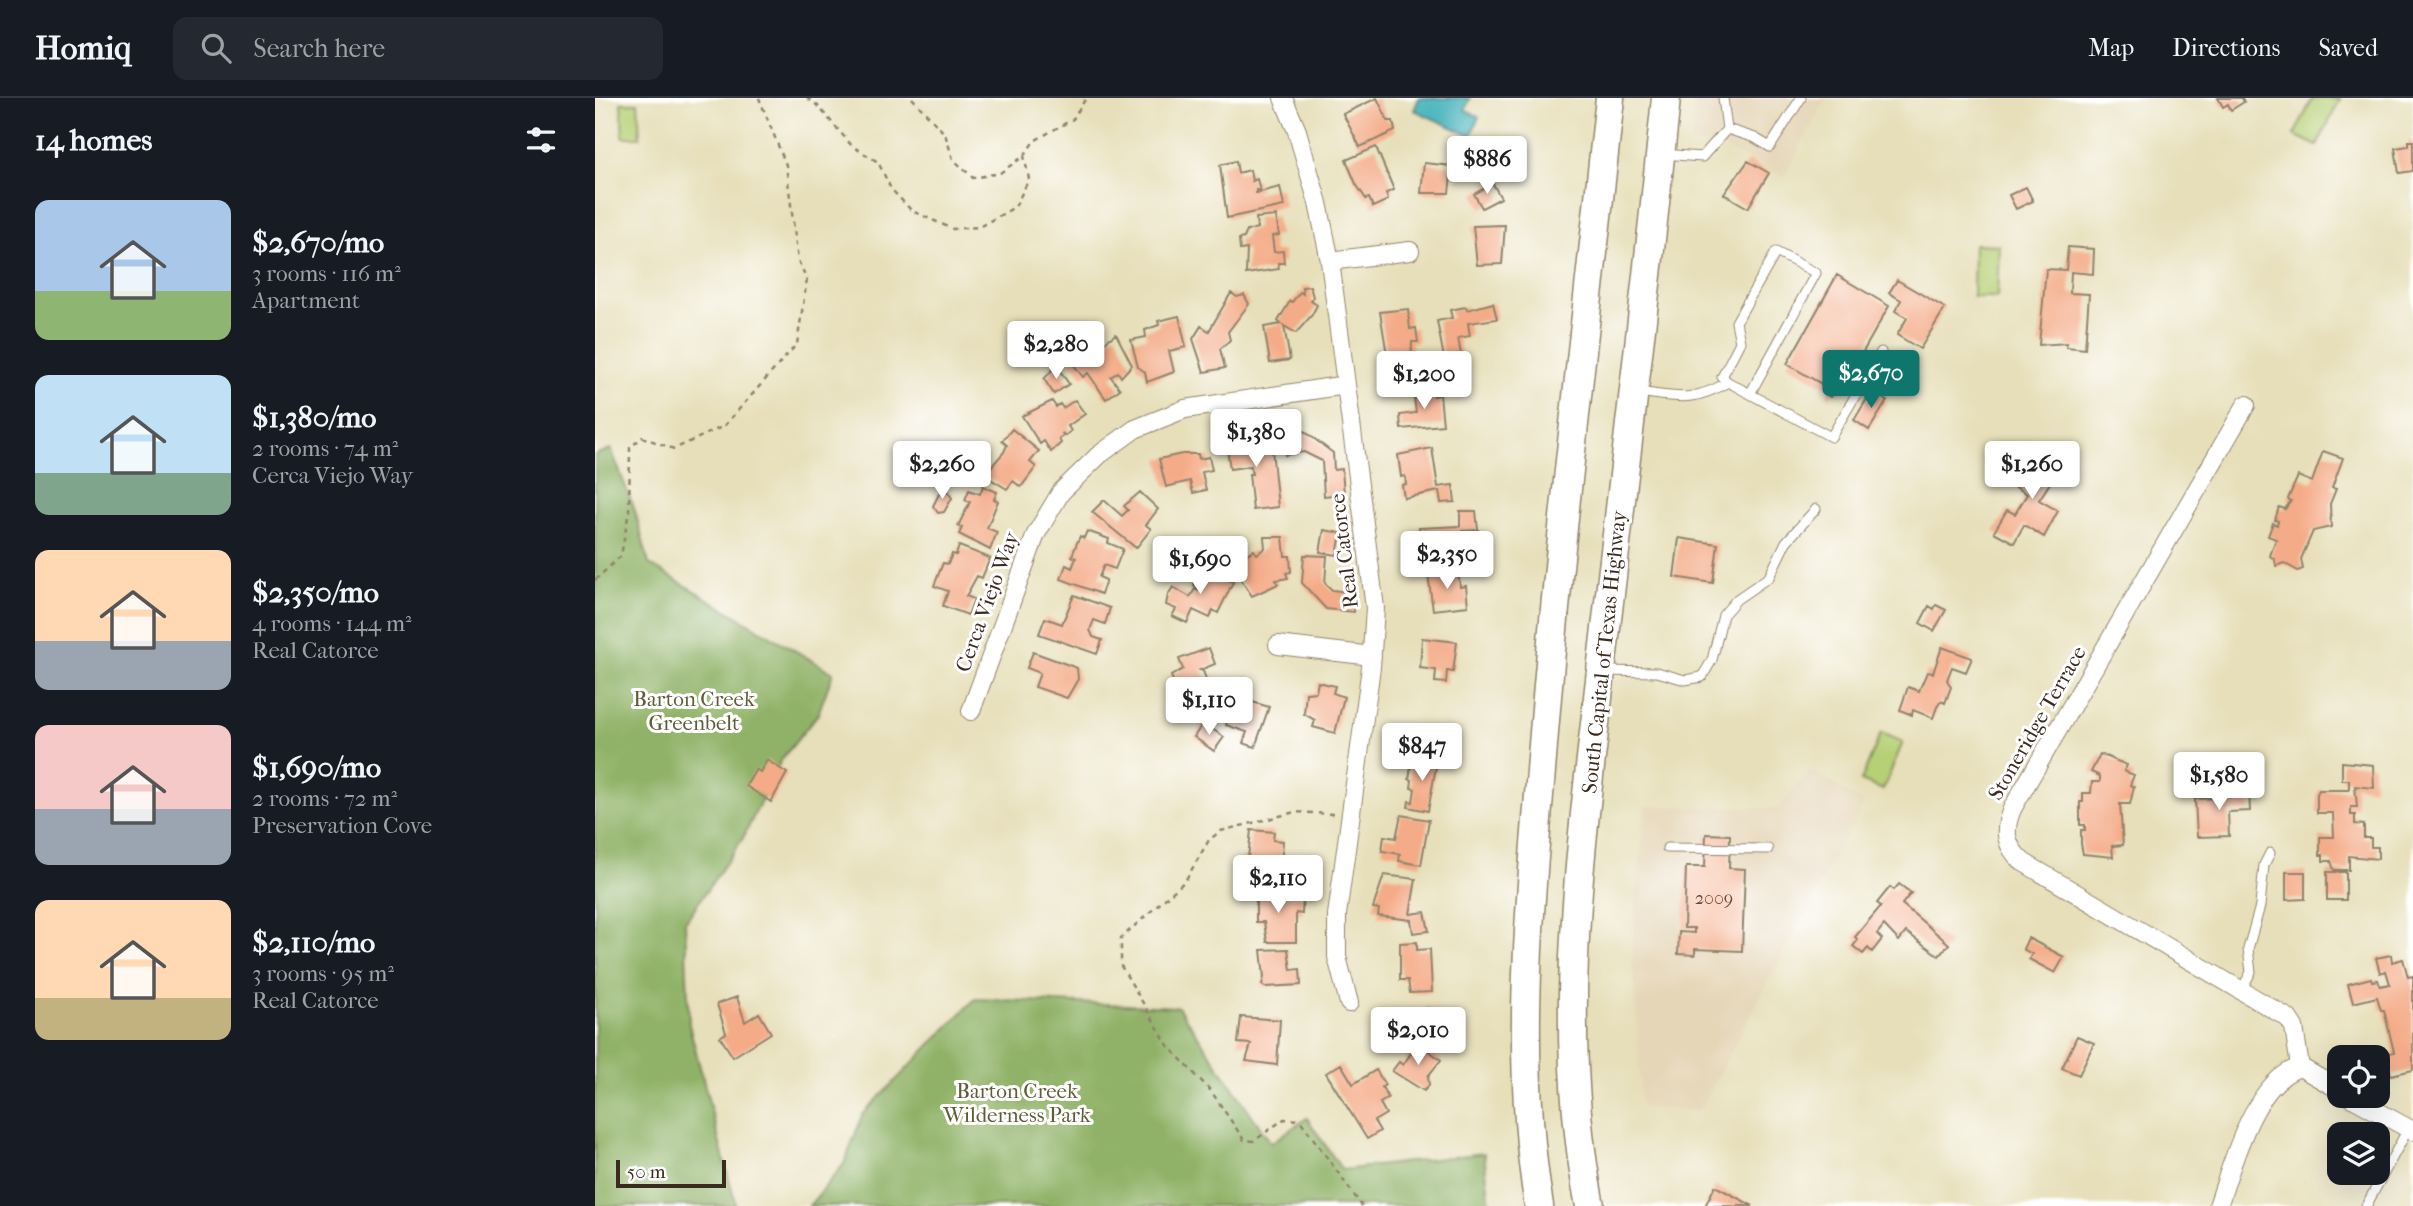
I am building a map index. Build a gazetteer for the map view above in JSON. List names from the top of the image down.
{
  "streets": {
    "highway": ["South Capital of Texas Highway"],
    "street": ["Real Catorce", "Cerca Viejo Way", "Stoneridge Terrace"]
  },
  "crossings": [
    ["Real Catorce", "Cerca Viejo Way"]
  ],
  "parks": ["Barton Creek Greenbelt", "Barton Creek Wilderness Park"],
  "house_numbers": ["2009"],
  "scale_bar": "50 m",
  "page": {
    "header": "Homiq",
    "search": "Search here",
    "nav": ["Map", "Directions", "Saved"],
    "heading": "14 homes",
    "price": [
      "$886",
      "$2,280",
      "$2,670",
      "$1,200",
      "$1,380",
      "$2,260",
      "$1,260",
      "$2,350",
      "$1,690",
      "$1,110",
      "$847",
      "$1,580",
      "$2,110",
      "$2,010"
    ],
    "list": [
      {
        "name": "$2,670/mo",
        "note": "3 rooms · 116 m² · Apartment"
      },
      {
        "name": "$1,380/mo",
        "note": "2 rooms · 74 m² · Cerca Viejo Way"
      },
      {
        "name": "$2,350/mo",
        "note": "4 rooms · 144 m² · Real Catorce"
      },
      {
        "name": "$1,690/mo",
        "note": "2 rooms · 72 m² · Preservation Cove"
      },
      {
        "name": "$2,110/mo",
        "note": "3 rooms · 95 m² · Real Catorce"
      }
    ],
    "scale": "50 m"
  }
}
